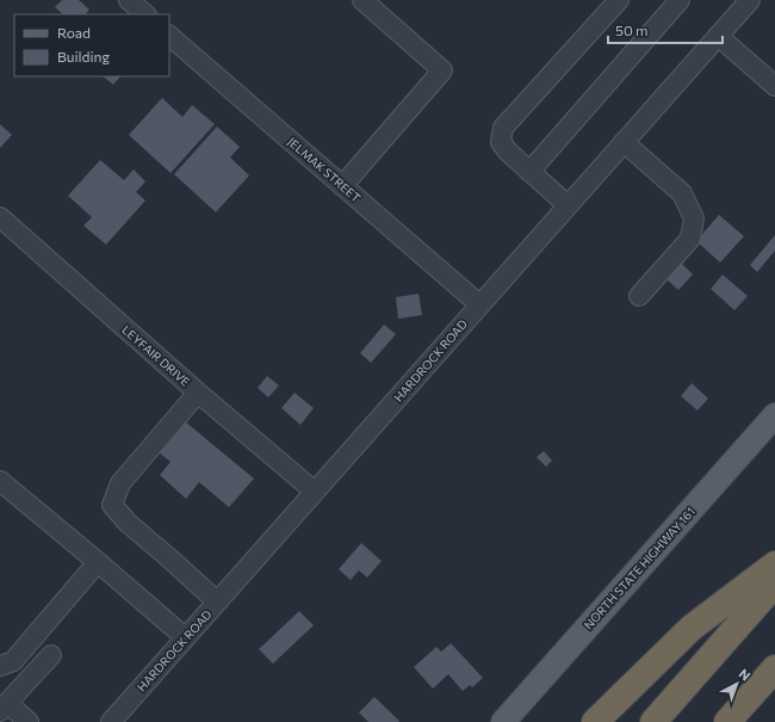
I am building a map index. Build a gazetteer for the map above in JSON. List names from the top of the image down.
{
  "streets": {
    "main road": ["NORTH STATE HIGHWAY 161"],
    "street": ["JELMAK STREET", "LEYFAIR DRIVE", "HARDROCK ROAD"]
  },
  "crossings": [
    ["JELMAK STREET", "HARDROCK ROAD"],
    ["LEYFAIR DRIVE", "HARDROCK ROAD"]
  ],
  "legend": ["Road", "Building"],
  "scale_bar": "50 m",
  "north": "top right"
}
